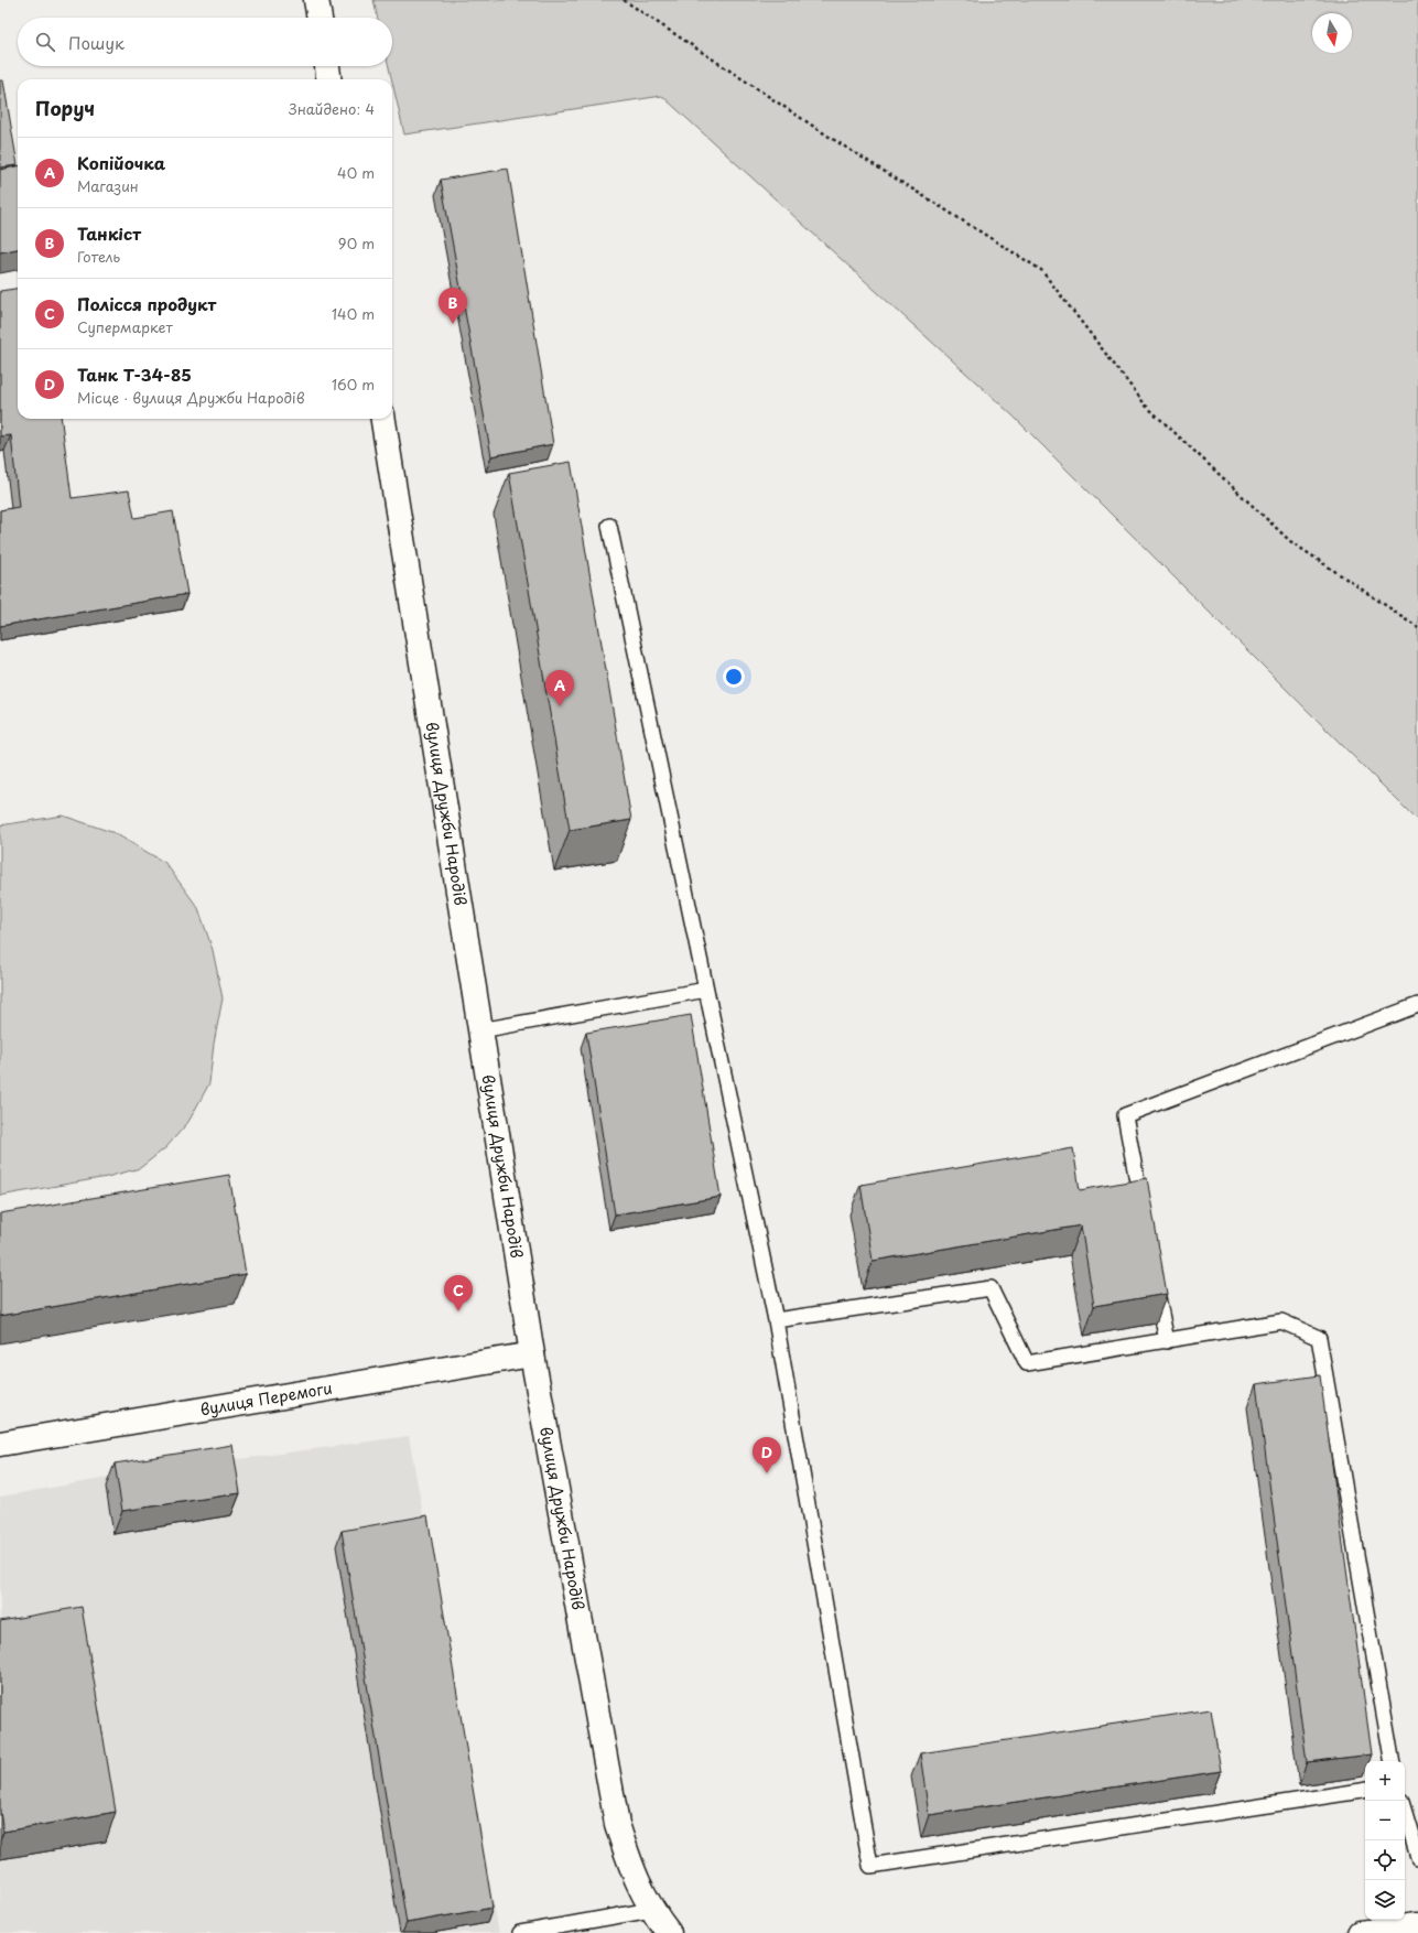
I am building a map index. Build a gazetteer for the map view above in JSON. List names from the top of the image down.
{
  "streets": {
    "main road": ["вулиця Дружби Народів", "вулиця Перемоги"]
  },
  "crossings": [
    ["вулиця Дружби Народів", "вулиця Перемоги"]
  ],
  "north": "bottom",
  "page": {
    "search": "Пошук",
    "heading": ["Поруч", "Знайдено: 4"],
    "list": [
      {
        "mark": "A",
        "name": "Копійочка",
        "note": "Магазин",
        "value": "40 m"
      },
      {
        "mark": "B",
        "name": "Танкіст",
        "note": "Готель",
        "value": "90 m"
      },
      {
        "mark": "C",
        "name": "Полісся продукт",
        "note": "Супермаркет",
        "value": "140 m"
      },
      {
        "mark": "D",
        "name": "Танк Т-34-85",
        "note": "Місце · вулиця Дружби Народів",
        "value": "160 m"
      }
    ],
    "pins": [
      "B",
      "A",
      "C",
      "D"
    ],
    "map_buttons": ["+", "−"]
  }
}
